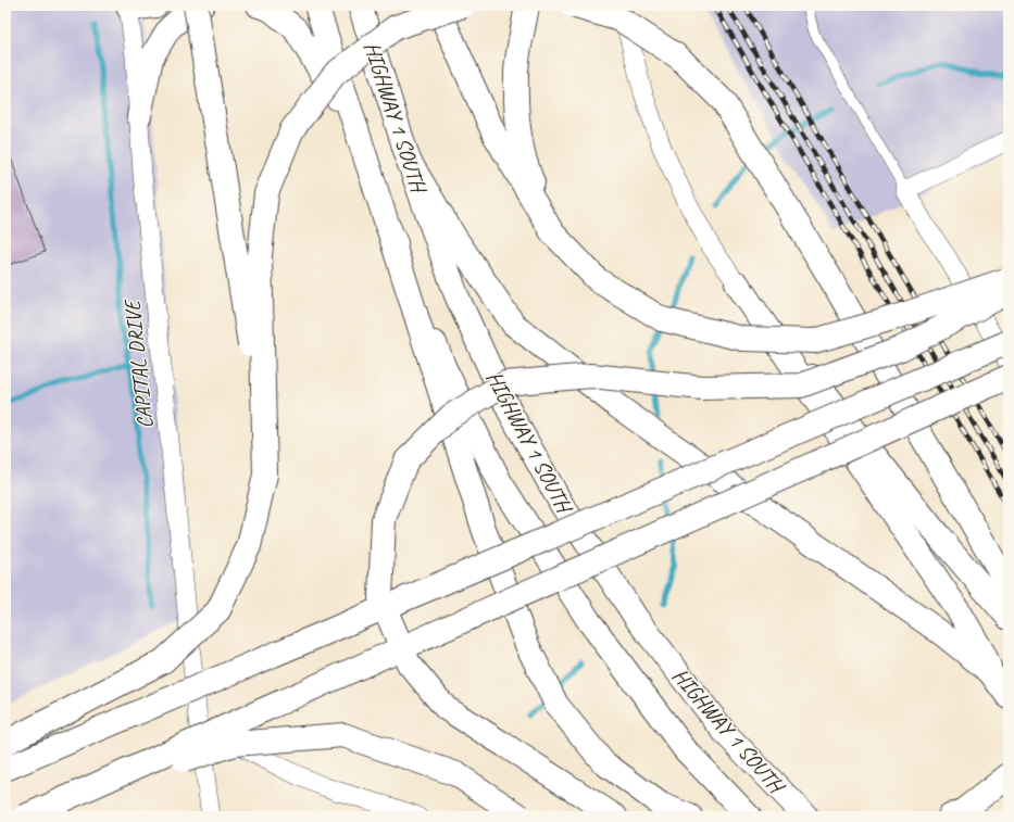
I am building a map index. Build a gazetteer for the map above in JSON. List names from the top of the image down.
{
  "streets": {
    "highway": ["HIGHWAY 1 SOUTH"],
    "street": ["CAPITAL DRIVE"]
  }
}
